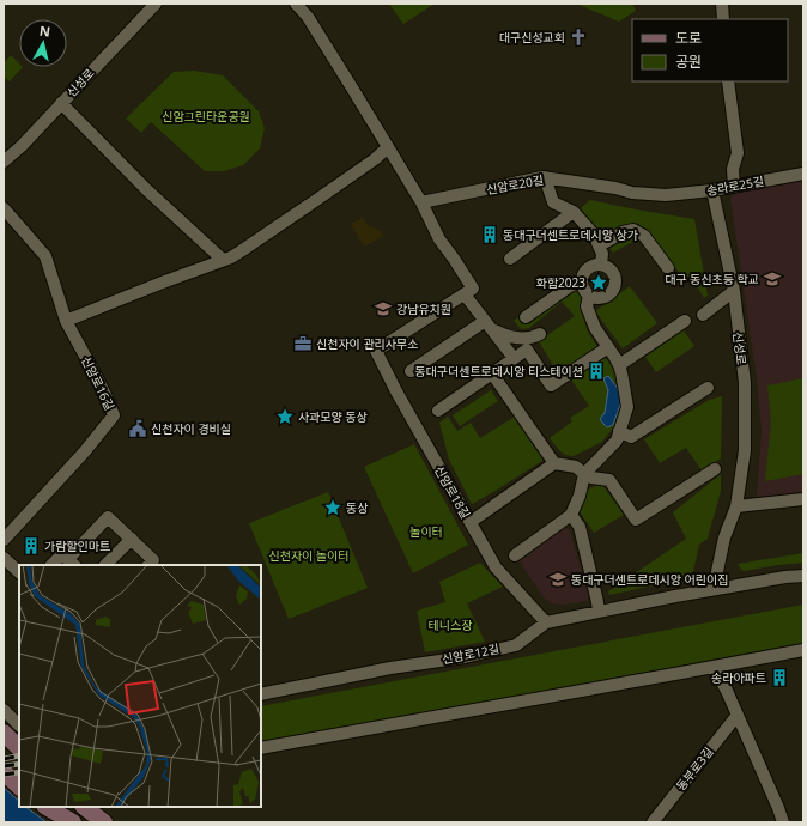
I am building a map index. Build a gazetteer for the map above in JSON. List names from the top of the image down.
{
  "streets": {
    "street": [
      "신성로",
      "신암로20길",
      "송라로25길",
      "신암로16길",
      "신암로18길",
      "신암로12길",
      "동부로3길"
    ]
  },
  "crossings": [
    ["신성로", "송라로25길"],
    ["신성로", "신암로12길"],
    ["신암로20길", "송라로25길"],
    ["신암로18길", "신암로12길"]
  ],
  "parks": [
    "신암그린타운공원",
    "놀이터",
    "신천자이 놀이터",
    "테니스장"
  ],
  "places": {
    "church": ["대구신성교회"],
    "building": [
      "동대구더센트로데시앙 상가",
      "동대구더센트로데시앙 티스테이션",
      "가람할인마트",
      "송라아파트"
    ],
    "school or university": ["대구 동신초등 학교", "강남유치원", "동대구더센트로데시앙 어린이집"],
    "place": ["화합2023", "사과모양 동상", "동상"],
    "office": ["신천자이 관리사무소"],
    "public building": ["신천자이 경비실"]
  },
  "legend": ["도로", "공원"],
  "north": "top"
}
